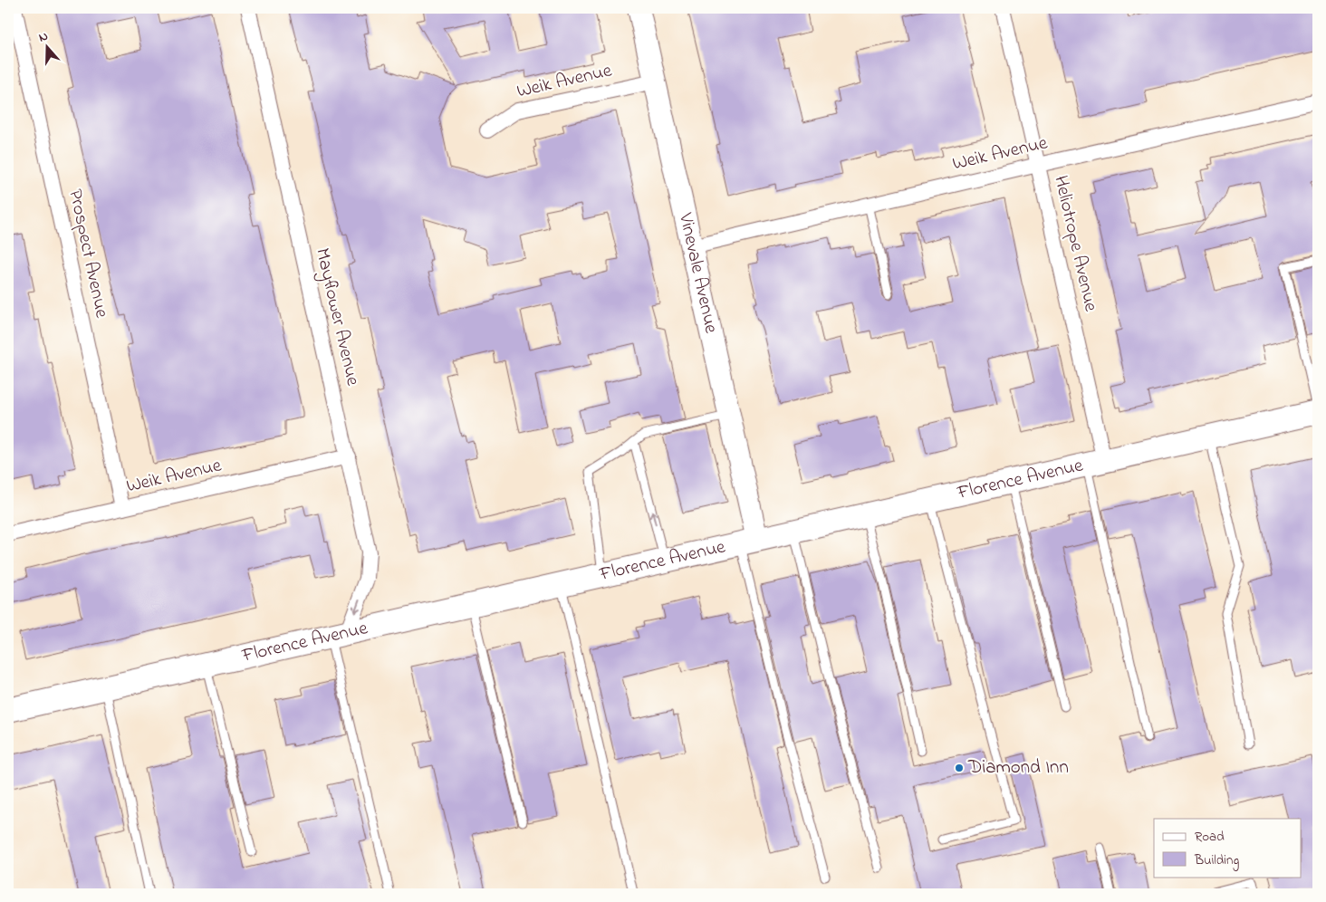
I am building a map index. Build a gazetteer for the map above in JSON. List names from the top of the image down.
{
  "streets": {
    "main road": ["Florence Avenue"],
    "street": [
      "Weik Avenue",
      "Heliotrope Avenue",
      "Prospect Avenue",
      "Vinevale Avenue",
      "Mayflower Avenue"
    ]
  },
  "crossings": [
    ["Weik Avenue", "Heliotrope Avenue"],
    ["Weik Avenue", "Prospect Avenue"],
    ["Weik Avenue", "Vinevale Avenue"],
    ["Weik Avenue", "Mayflower Avenue"],
    ["Heliotrope Avenue", "Florence Avenue"],
    ["Vinevale Avenue", "Florence Avenue"],
    ["Mayflower Avenue", "Florence Avenue"]
  ],
  "places": ["Diamond Inn"],
  "legend": ["Road", "Building"],
  "north": "top"
}
